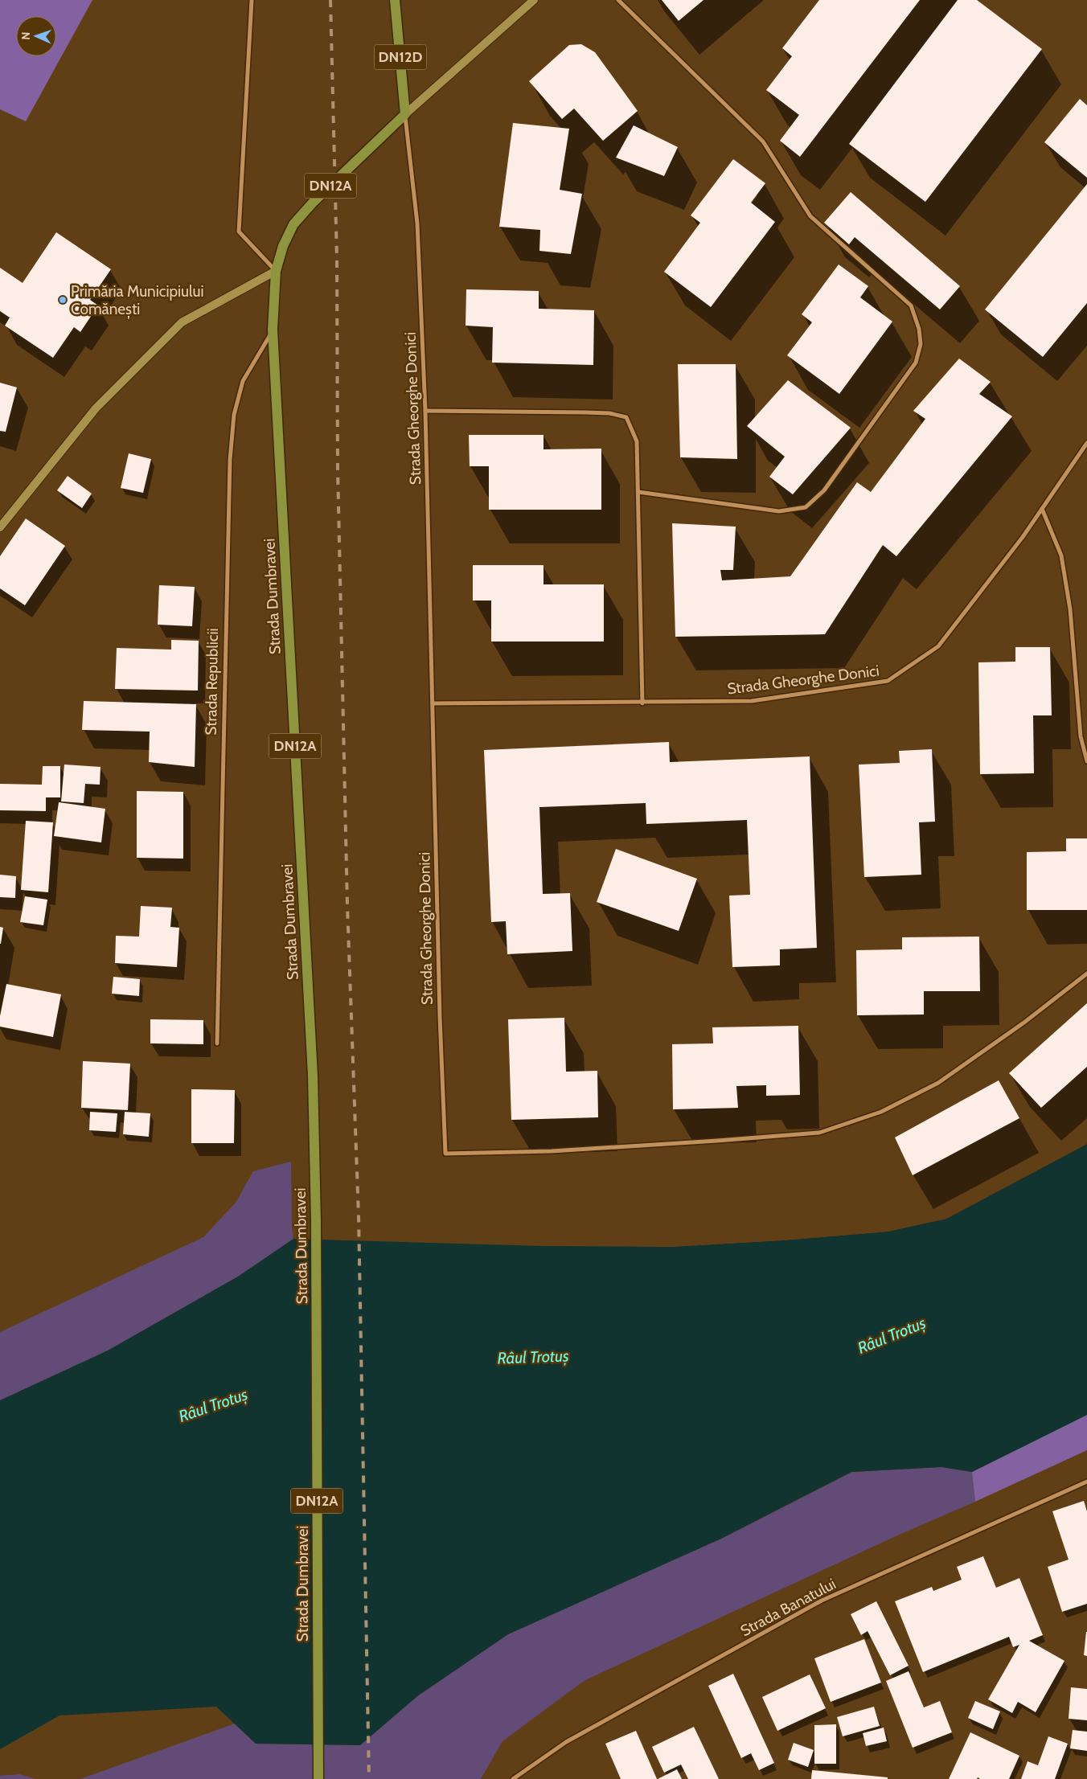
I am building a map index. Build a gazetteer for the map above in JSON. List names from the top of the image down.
{
  "streets": {
    "main road": ["DN12D", "DN12A", "Strada Dumbravei"],
    "street": ["Strada Gheorghe Donici", "Strada Republicii", "Strada Banatului"]
  },
  "crossings": [
    ["DN12D", "DN12A"],
    ["DN12D", "Strada Gheorghe Donici"],
    ["DN12D", "Strada Dumbravei"],
    ["DN12A", "Strada Gheorghe Donici"],
    ["DN12A", "Strada Dumbravei"],
    ["Strada Gheorghe Donici", "Strada Dumbravei"],
    ["Strada Dumbravei", "Strada Republicii"]
  ],
  "water": ["Râul Trotuș"],
  "places": ["Primăria Municipiului Comănești"],
  "north": "left"
}
